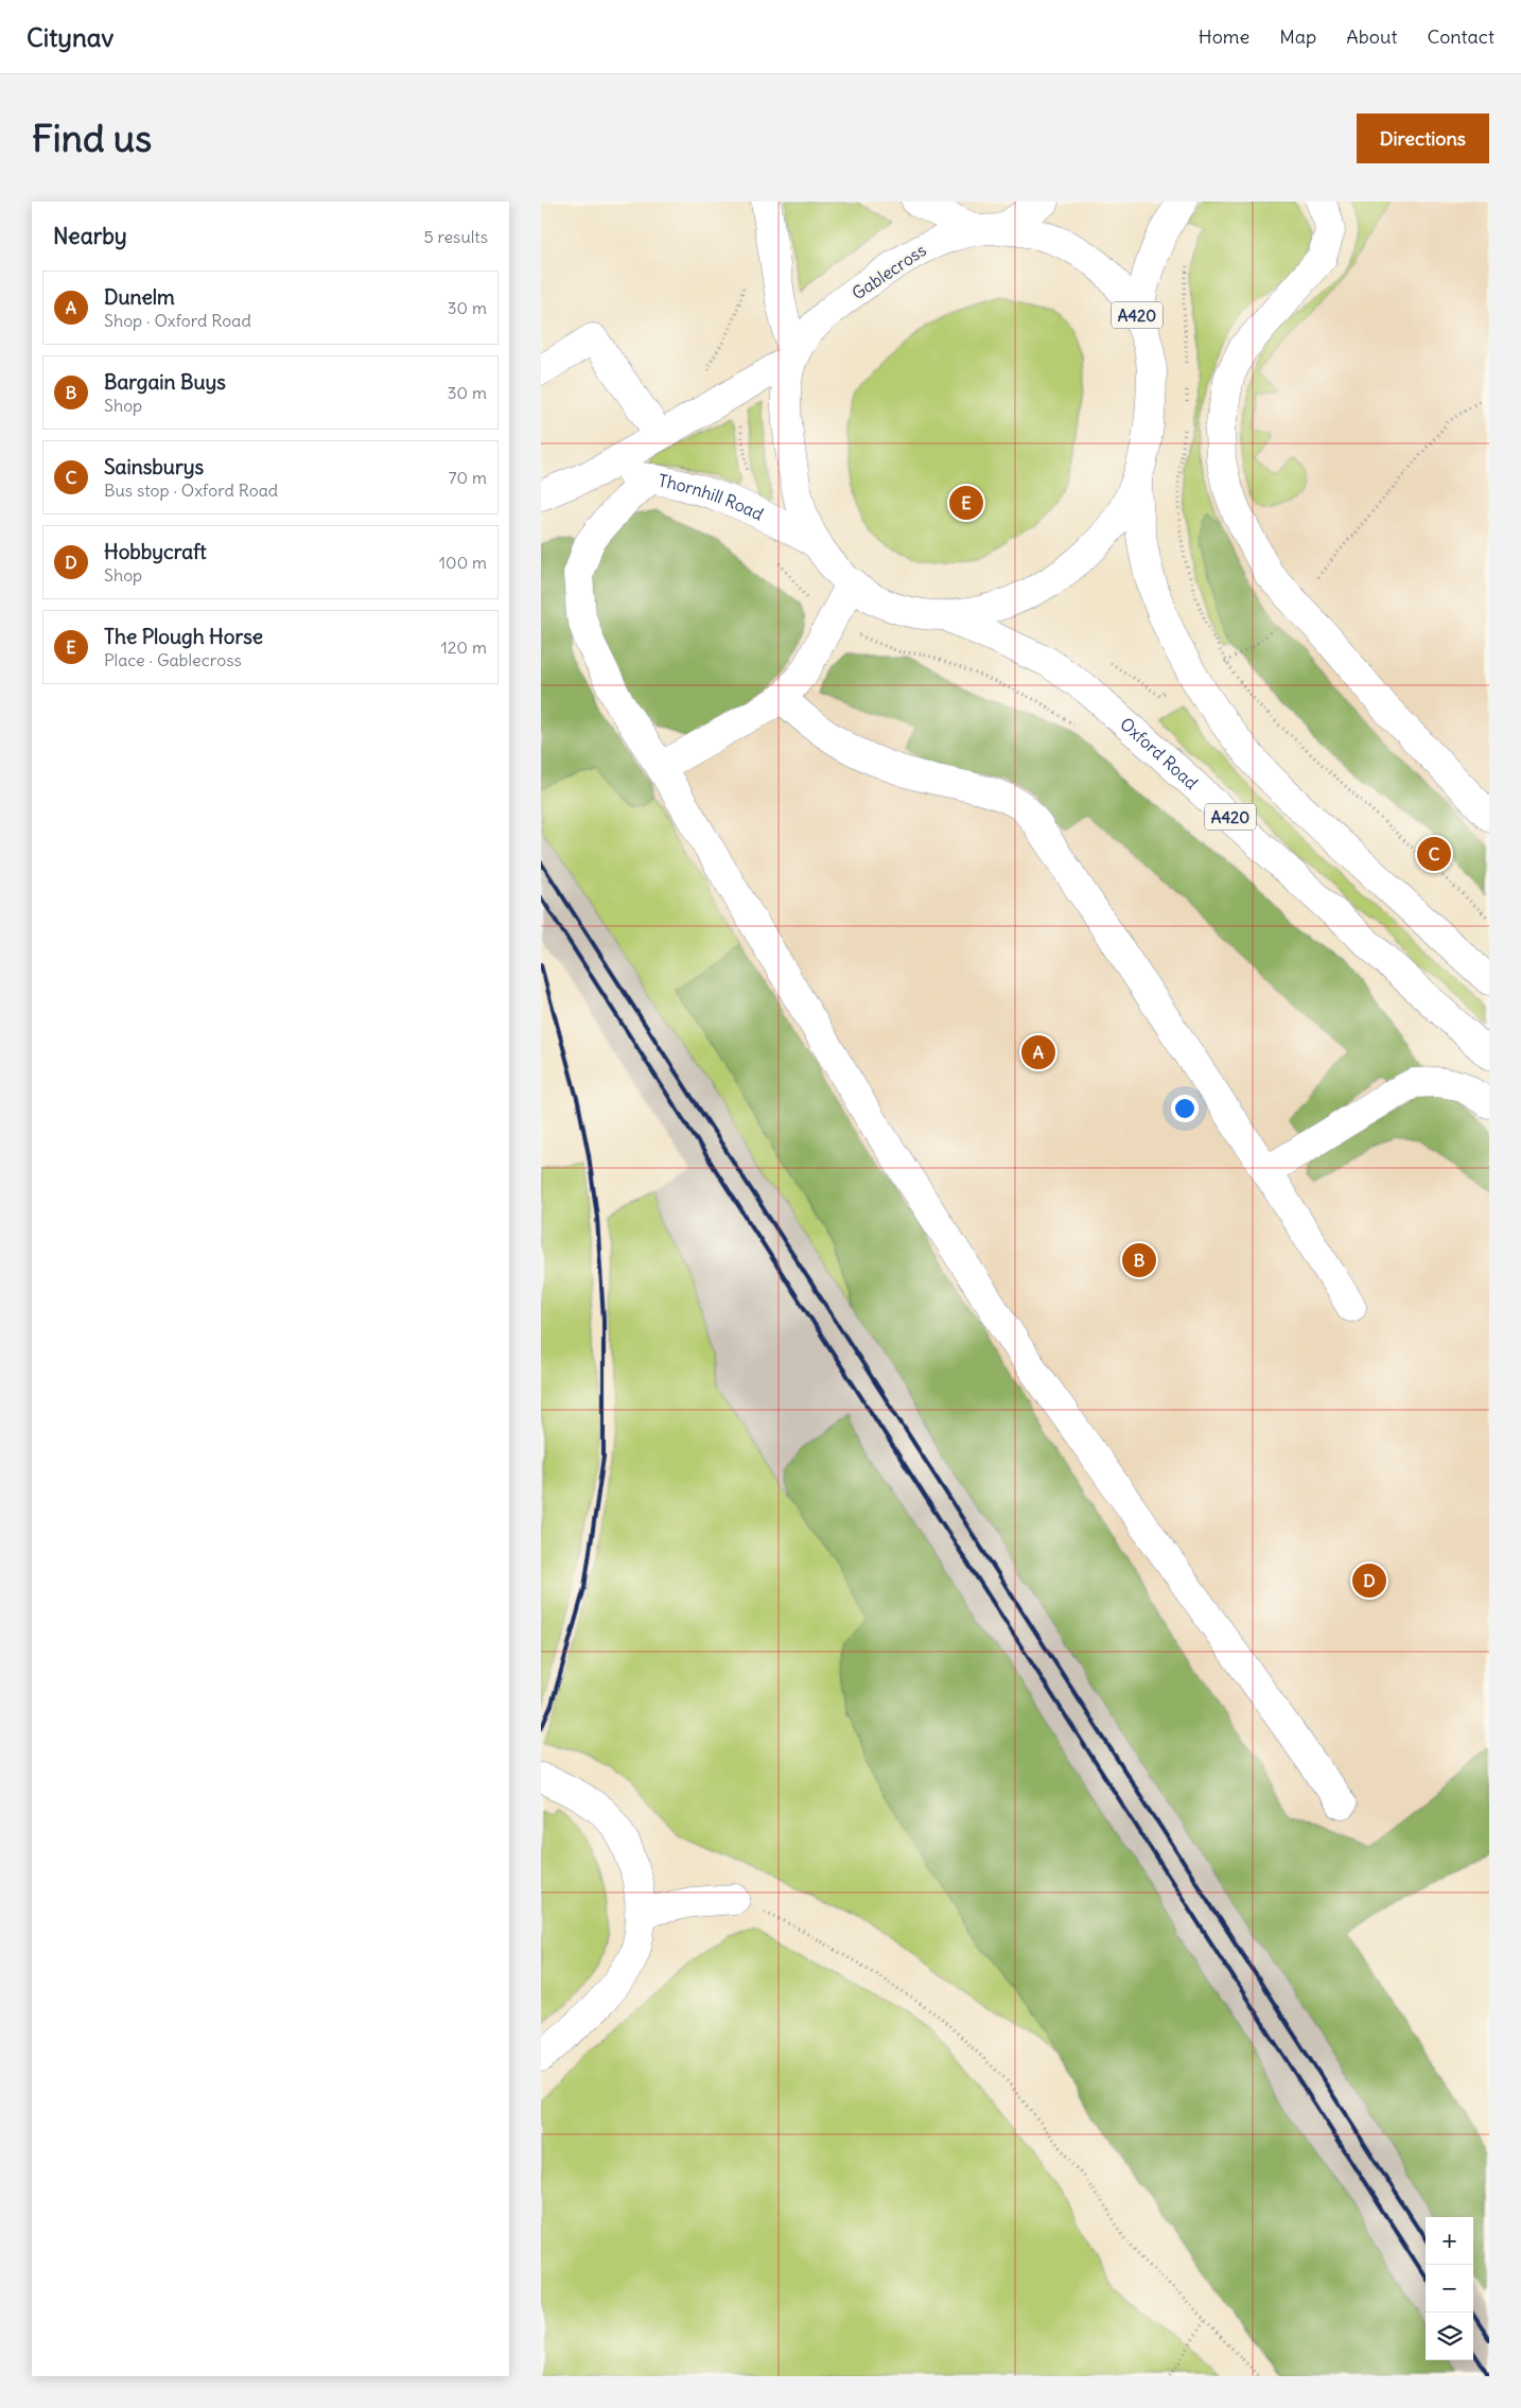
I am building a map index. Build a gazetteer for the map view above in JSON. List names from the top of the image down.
{
  "streets": {
    "main road": [
      "Gablecross",
      "A420",
      "Thornhill Road",
      "Oxford Road"
    ]
  },
  "crossings": [
    ["Gablecross", "A420"],
    ["Gablecross", "Thornhill Road"],
    ["Gablecross", "Oxford Road"],
    ["A420", "Thornhill Road"]
  ],
  "page": {
    "header": "Citynav",
    "nav": [
      "Home",
      "Map",
      "About",
      "Contact"
    ],
    "buttons": "Directions",
    "title": "Find us",
    "heading": ["Nearby", "5 results"],
    "list": [
      {
        "mark": "A",
        "name": "Dunelm",
        "note": "Shop · Oxford Road",
        "value": "30 m"
      },
      {
        "mark": "B",
        "name": "Bargain Buys",
        "note": "Shop",
        "value": "30 m"
      },
      {
        "mark": "C",
        "name": "Sainsburys",
        "note": "Bus stop · Oxford Road",
        "value": "70 m"
      },
      {
        "mark": "D",
        "name": "Hobbycraft",
        "note": "Shop",
        "value": "100 m"
      },
      {
        "mark": "E",
        "name": "The Plough Horse",
        "note": "Place · Gablecross",
        "value": "120 m"
      }
    ],
    "pins": [
      "E",
      "C",
      "A",
      "B",
      "D"
    ],
    "map_buttons": ["+", "−"]
  }
}
